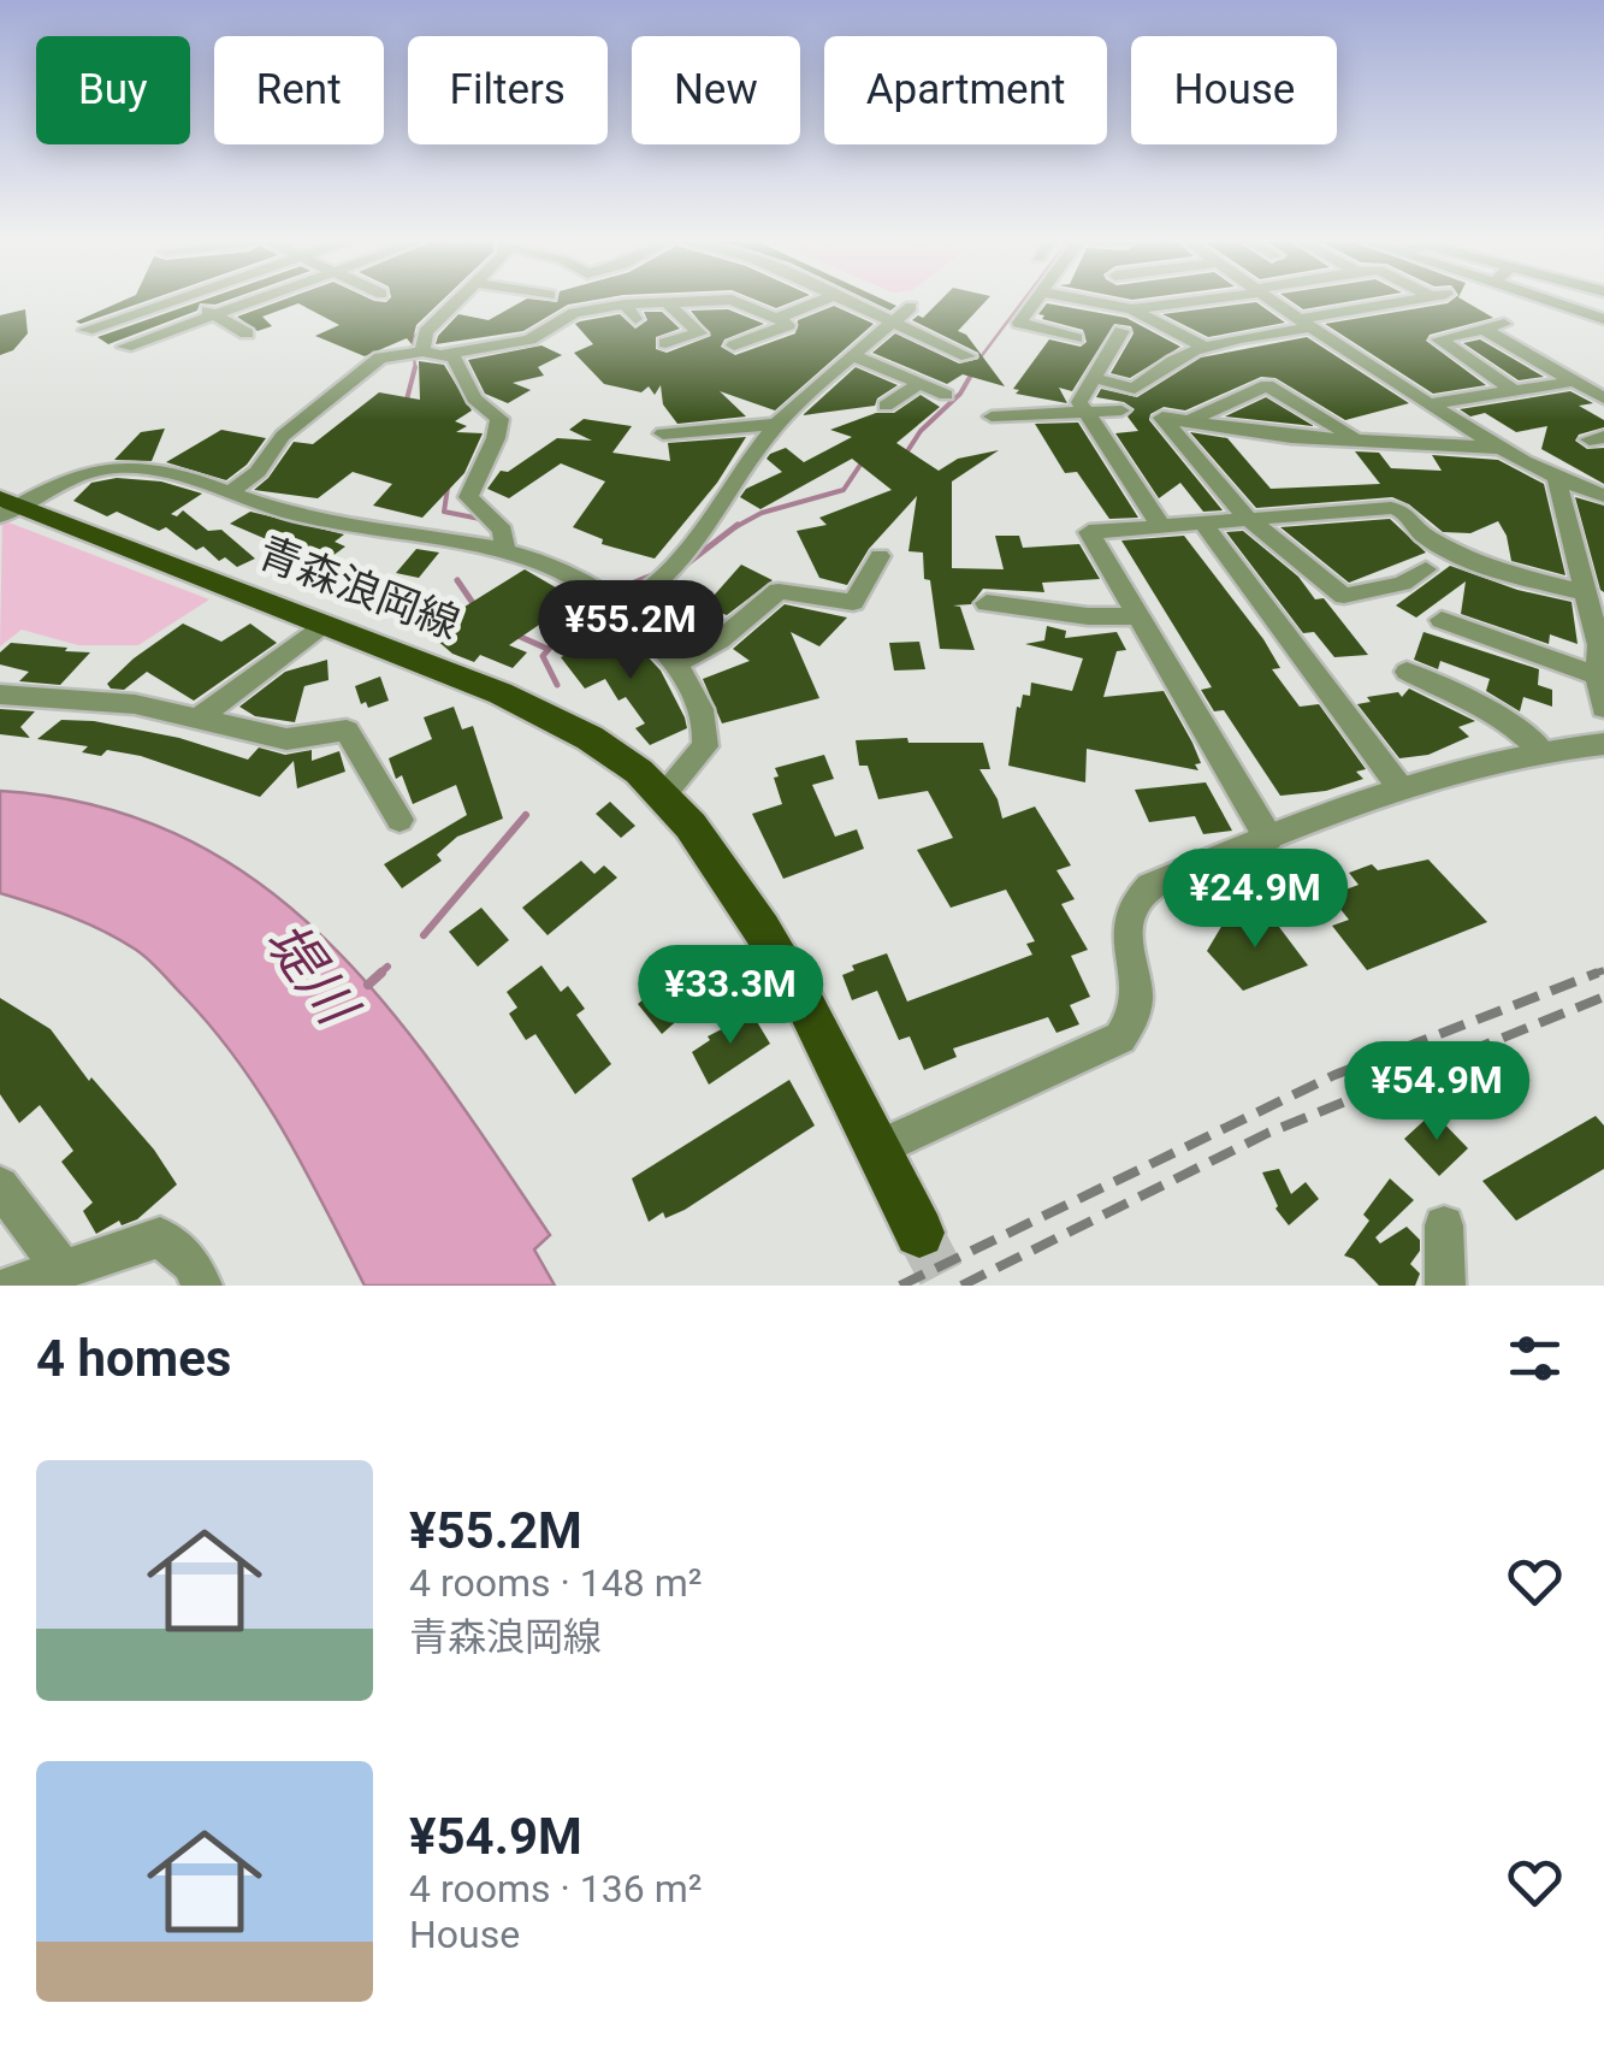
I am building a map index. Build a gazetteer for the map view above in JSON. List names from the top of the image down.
{
  "streets": {
    "main road": ["青森浪岡線"]
  },
  "water": ["堤川"],
  "page": {
    "chip": [
      "Buy",
      "Rent",
      "Filters",
      "New",
      "Apartment",
      "House"
    ],
    "price": [
      "¥55.2M",
      "¥24.9M",
      "¥33.3M",
      "¥54.9M"
    ],
    "heading": "4 homes",
    "list": [
      {
        "name": "¥55.2M",
        "note": "4 rooms · 148 m² · 青森浪岡線"
      },
      {
        "name": "¥54.9M",
        "note": "4 rooms · 136 m² · House"
      }
    ]
  }
}
